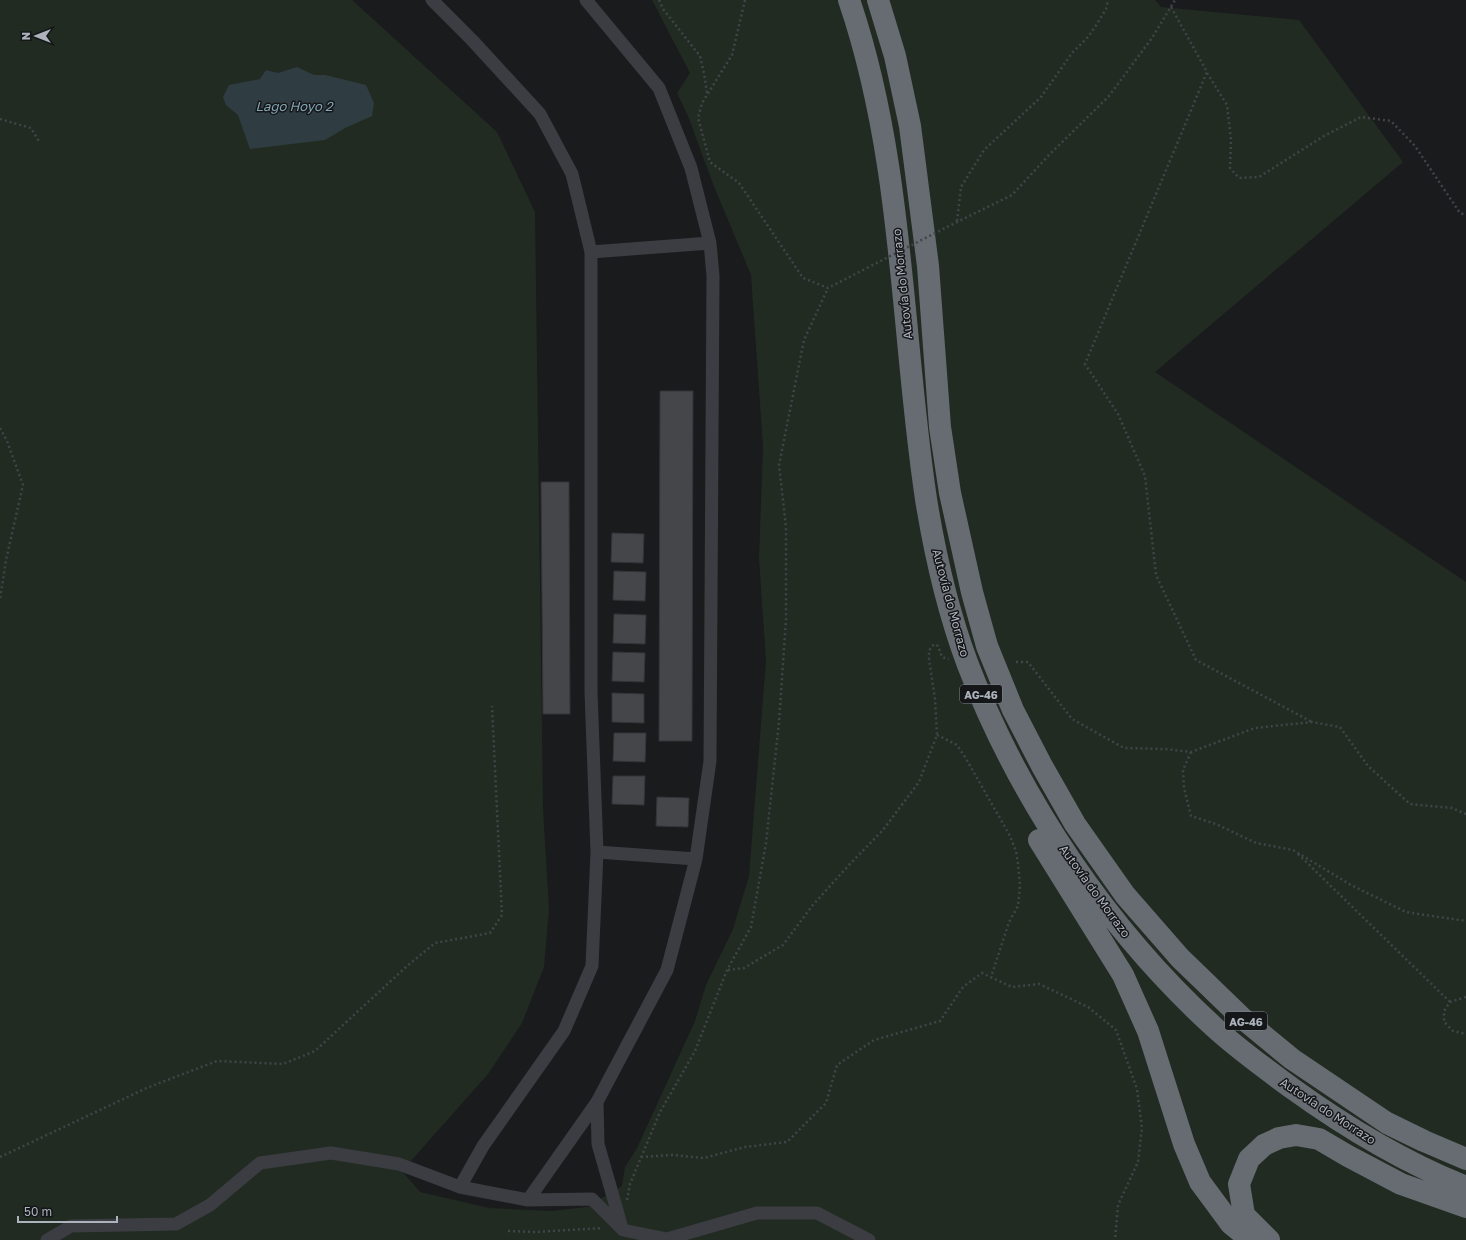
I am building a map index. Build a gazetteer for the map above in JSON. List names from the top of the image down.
{
  "streets": {
    "highway": ["Autovía do Morrazo", "AG-46"]
  },
  "water": ["Lago Hoyo 2"],
  "scale_bar": "50 m",
  "north": "left"
}
